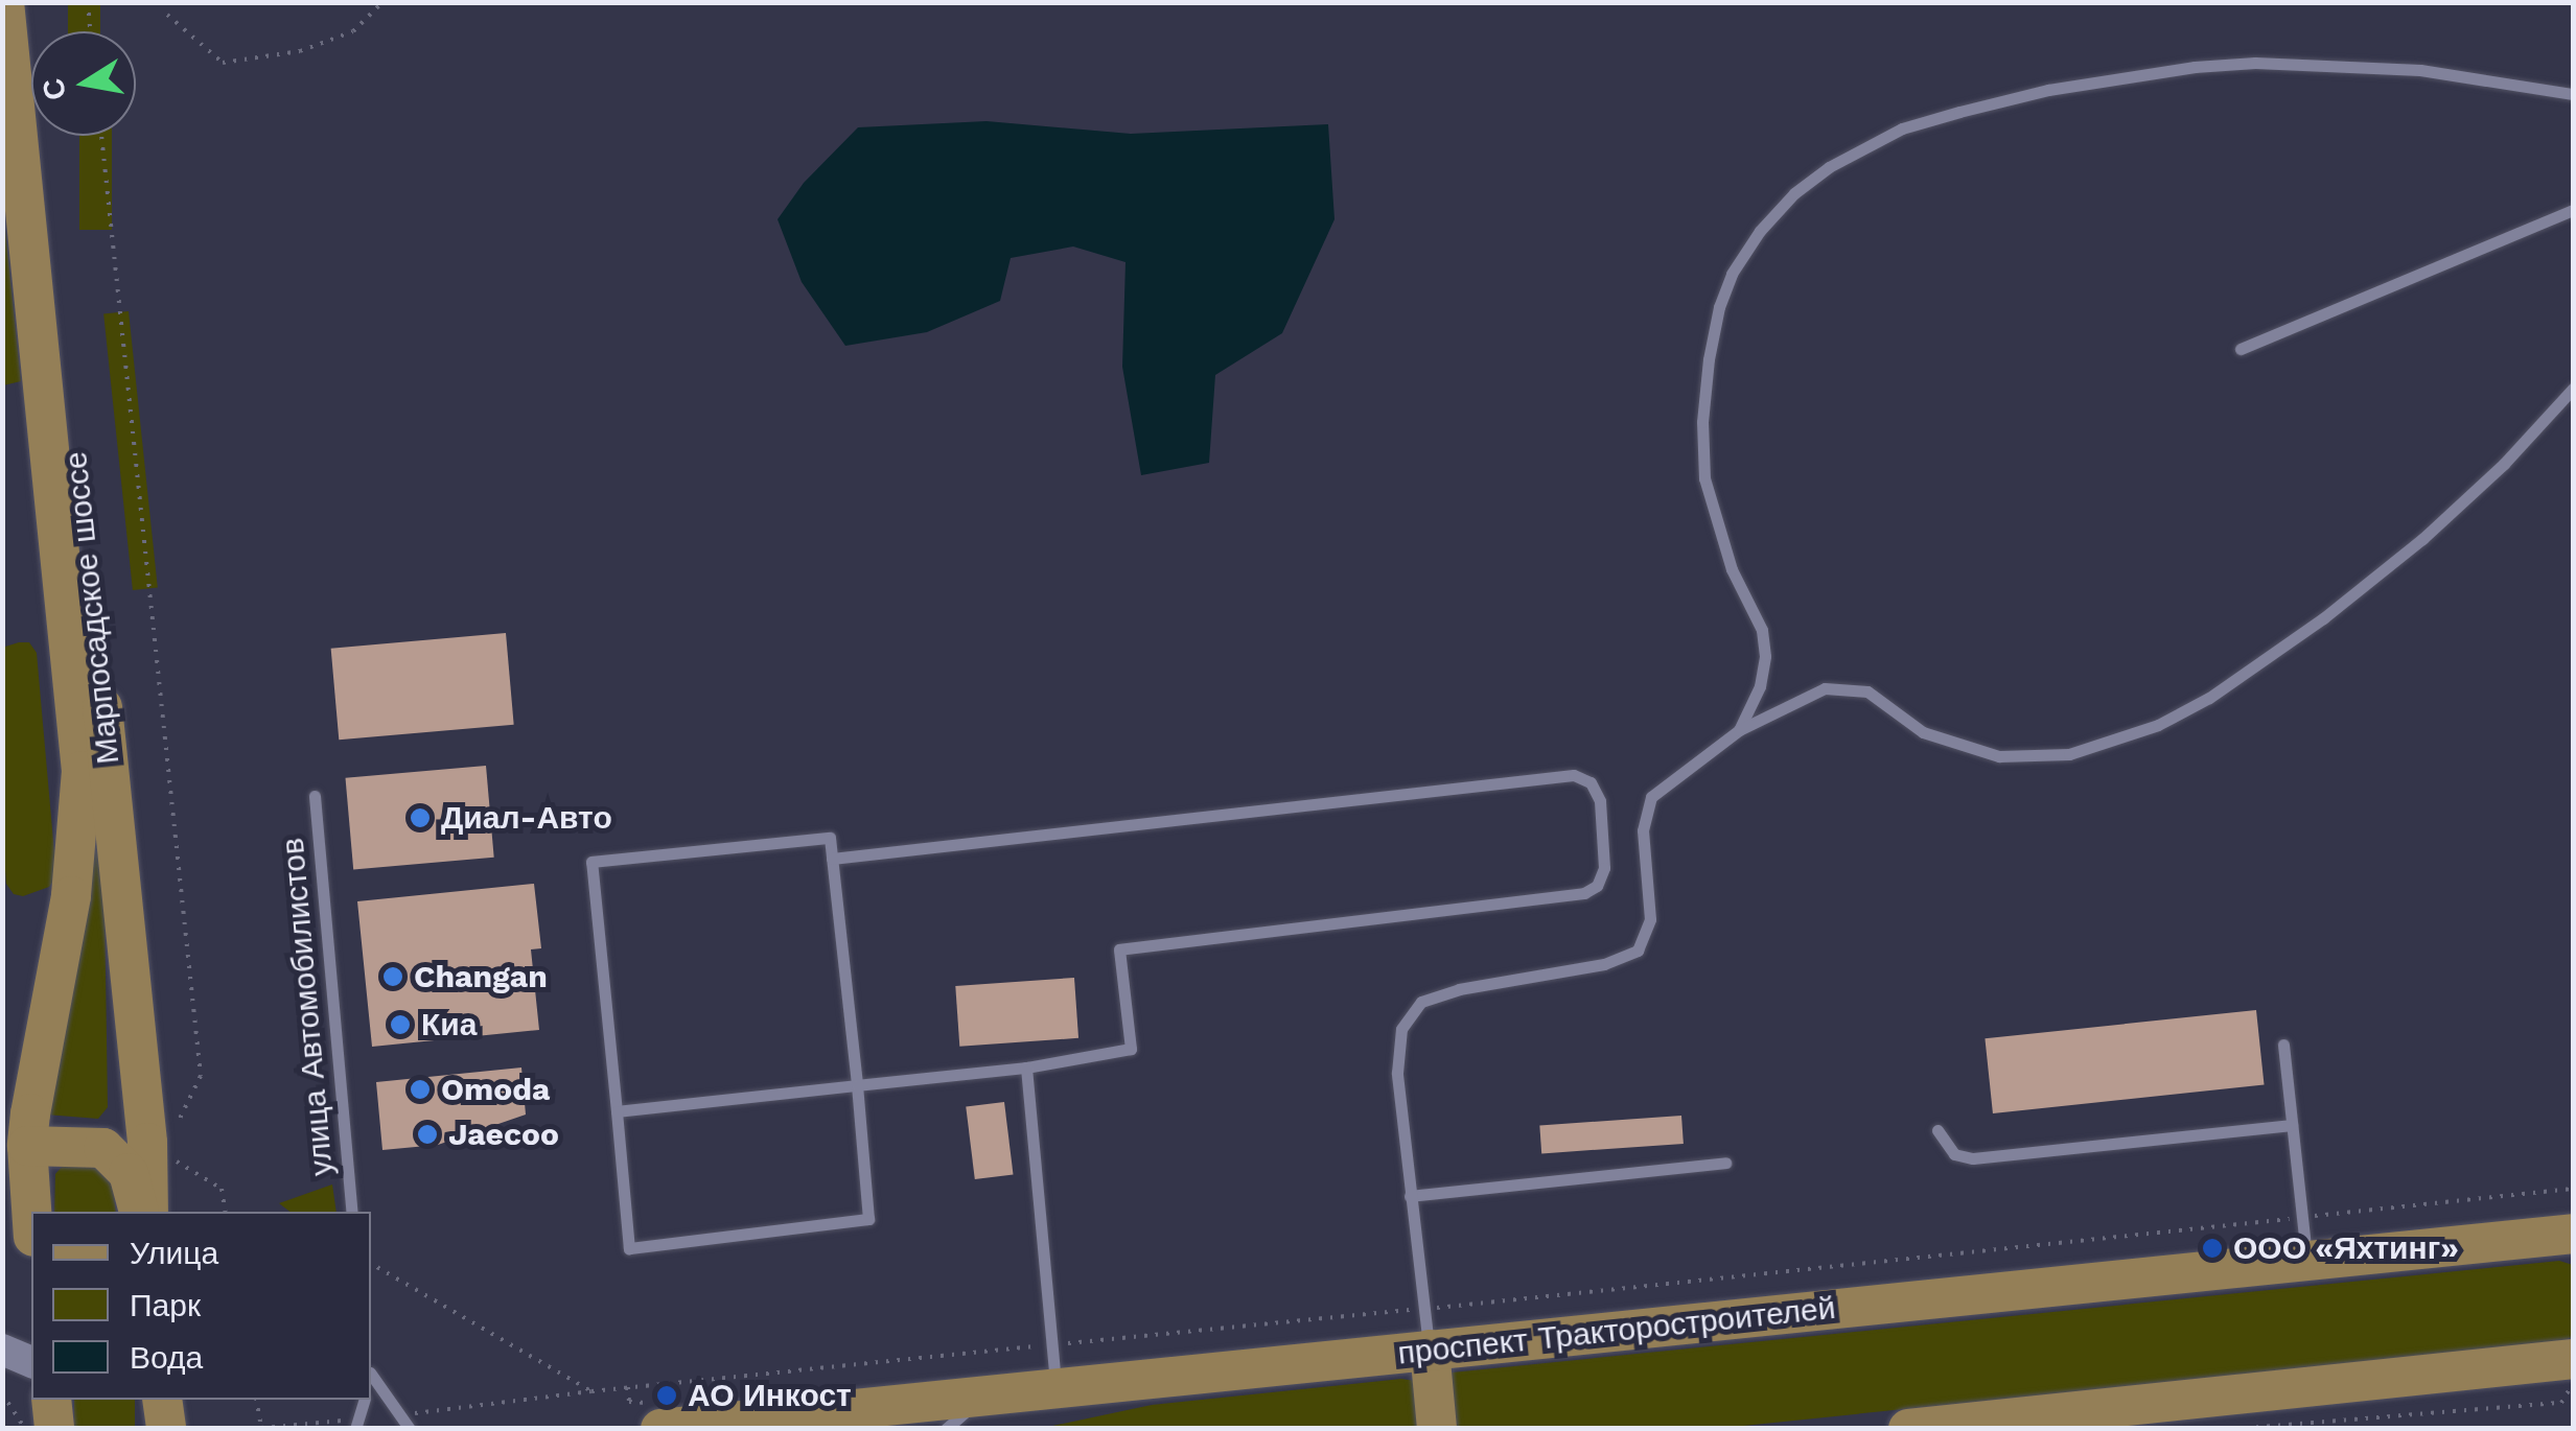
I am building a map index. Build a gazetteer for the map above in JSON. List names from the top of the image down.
{
  "streets": {
    "main road": ["Марпосадское шоссе", "проспект Тракторостроителей"],
    "lane": ["улица Автомобилистов"]
  },
  "places": [
    "Диал-Авто",
    "Changan",
    "Киа",
    "Omoda",
    "Jaecoo",
    "ООО «Яхтинг»",
    "АО Инкост"
  ],
  "legend": ["Улица", "Парк", "Вода"],
  "north": "left"
}
